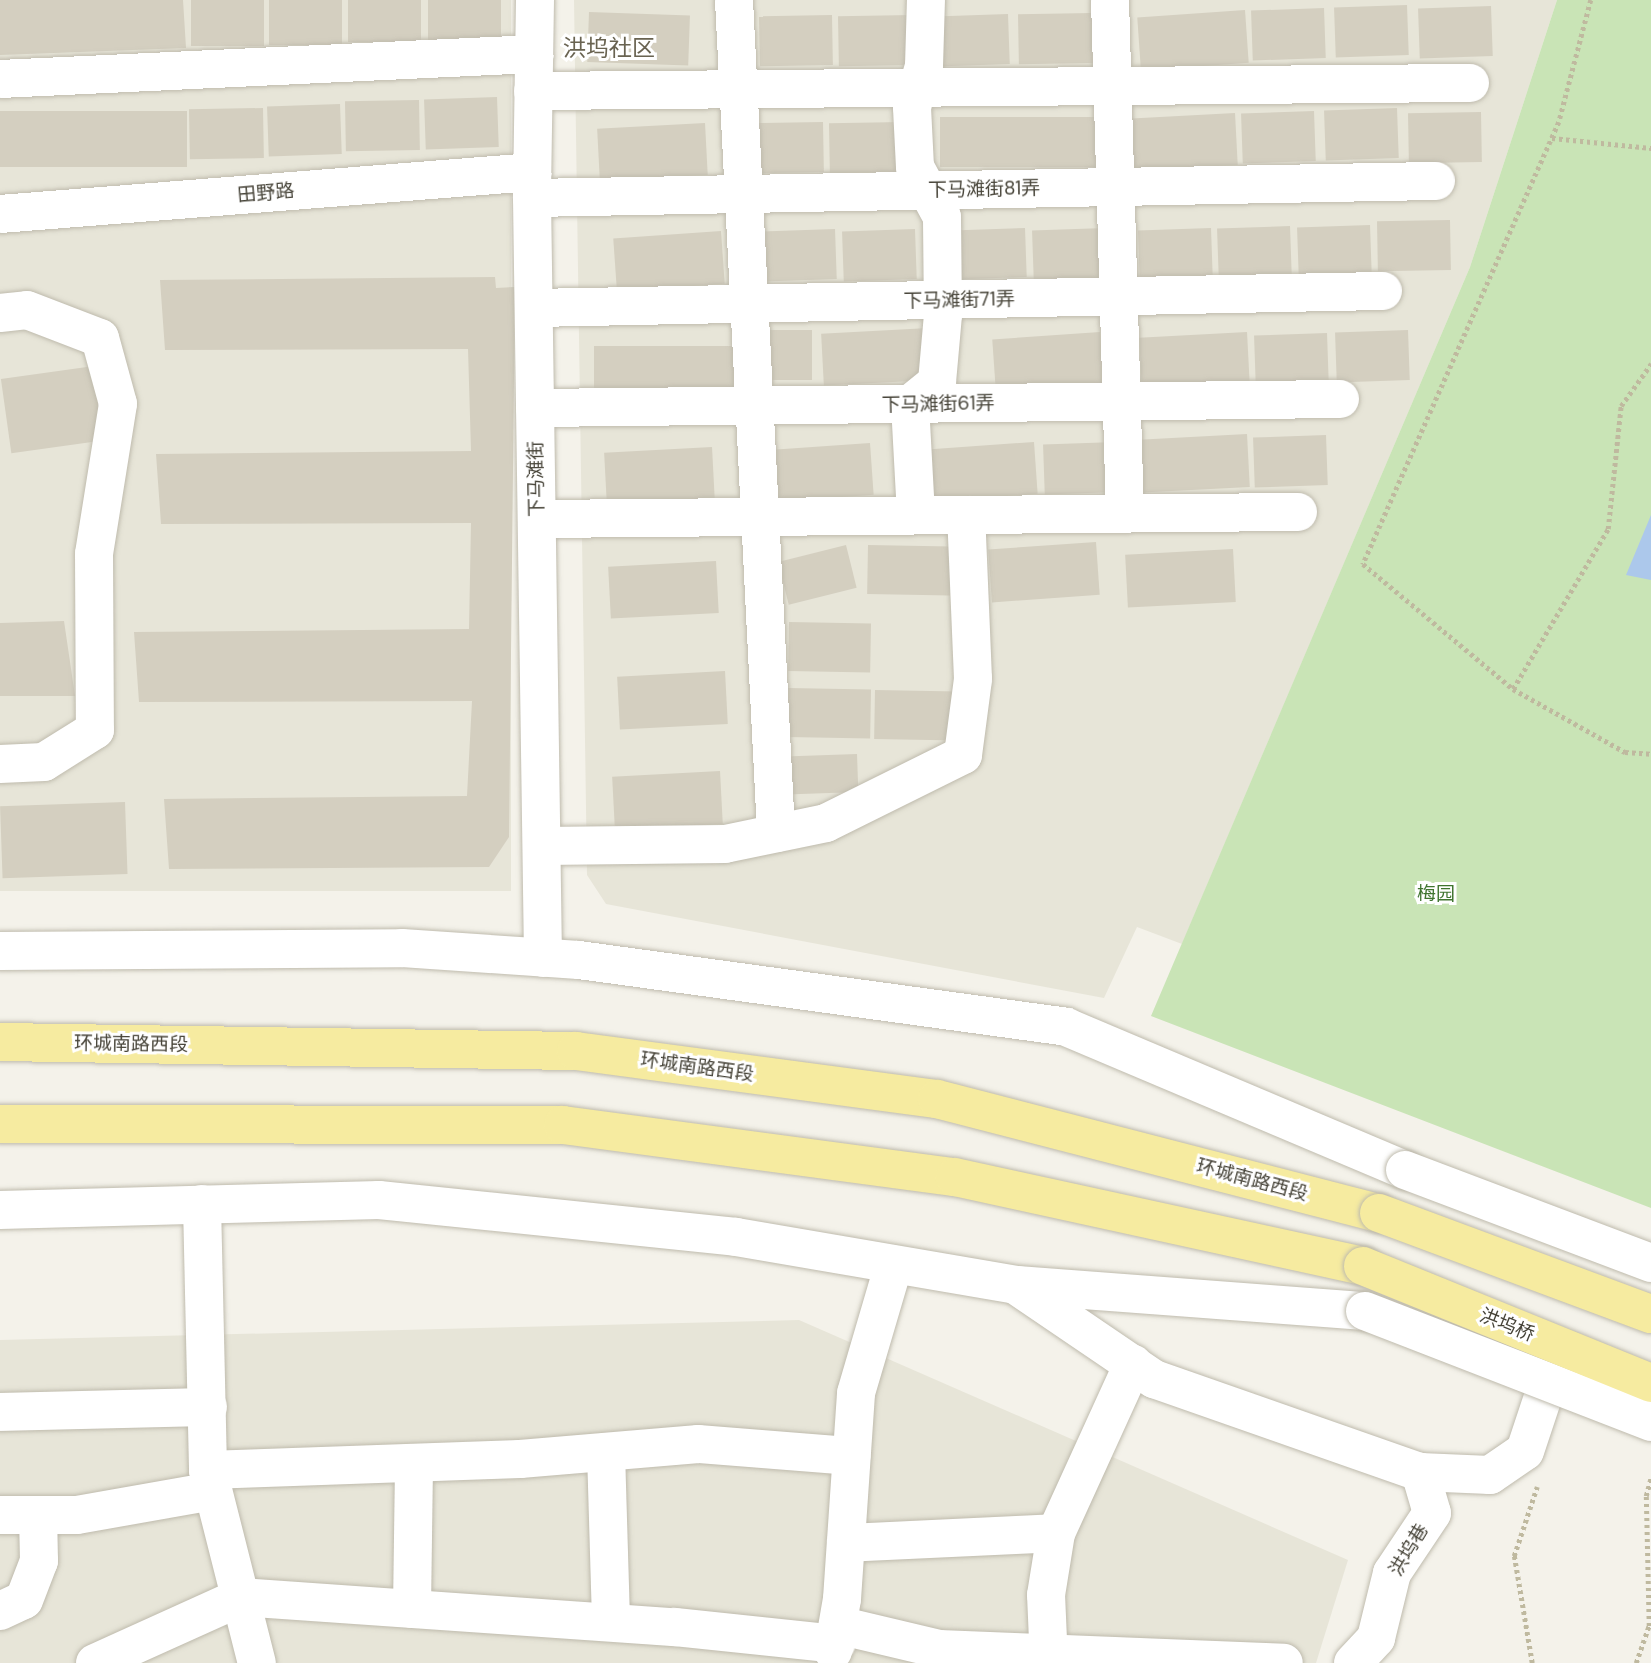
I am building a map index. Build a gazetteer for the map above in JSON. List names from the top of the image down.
{
  "streets": {
    "main road": ["环城南路西段", "洪坞桥"],
    "street": [
      "下马滩街81弄",
      "田野路",
      "下马滩街71弄",
      "下马滩街61弄",
      "下马滩街",
      "洪坞巷"
    ]
  },
  "crossings": [
    ["下马滩街81弄", "田野路"],
    ["下马滩街81弄", "下马滩街"],
    ["田野路", "下马滩街"],
    ["下马滩街71弄", "下马滩街"],
    ["下马滩街61弄", "下马滩街"]
  ],
  "districts": ["洪坞社区"],
  "parks": ["梅园"]
}
